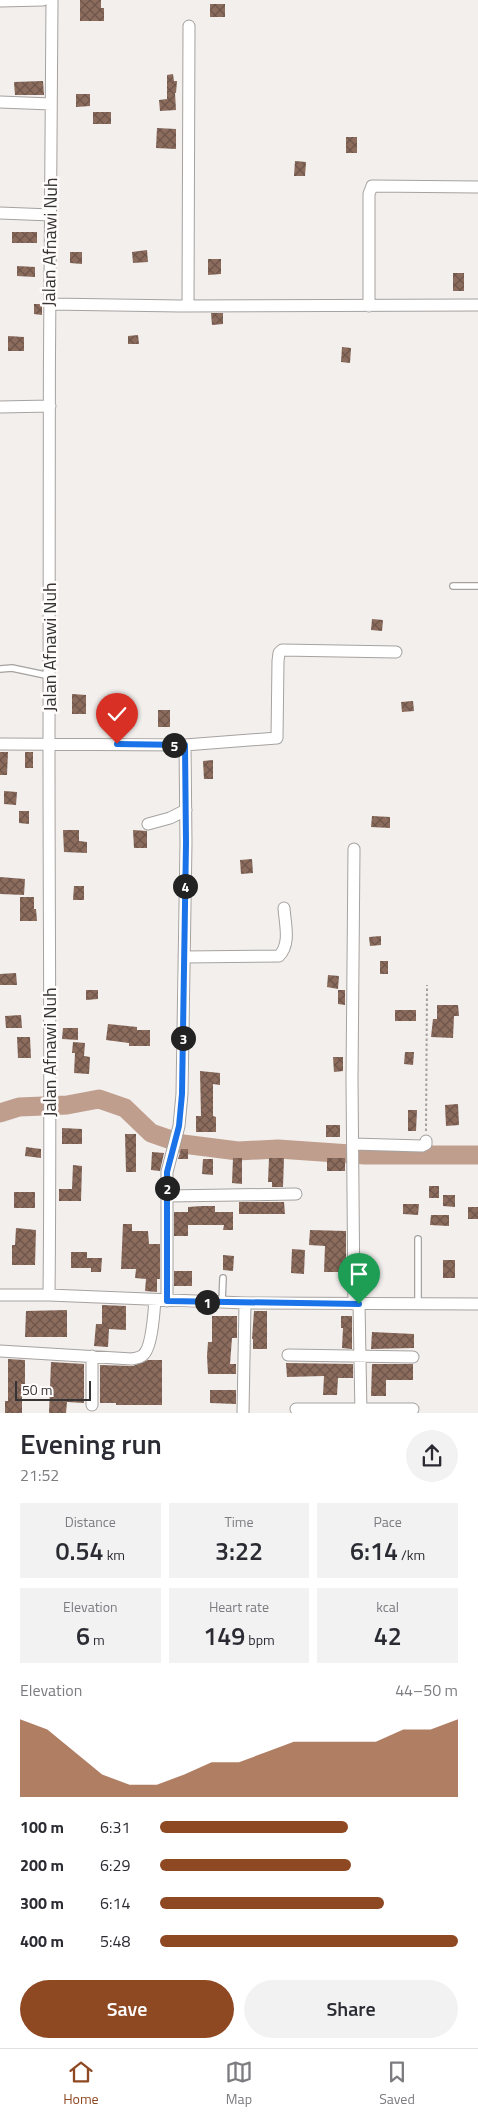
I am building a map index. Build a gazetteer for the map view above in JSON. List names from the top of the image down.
{
  "streets": {
    "street": ["Jalan Afnawi Nuh"]
  },
  "scale_bar": "50 m",
  "page": {
    "pins": [
      "5",
      "4",
      "3",
      "2",
      "1"
    ],
    "scale": "50 m",
    "heading": ["Evening run", "21:52"],
    "stats": [
      ["Distance", "0.54 km"],
      ["Time", "3:22"],
      ["Pace", "6:14 /km"],
      ["Elevation", "6 m"],
      ["Heart rate", "149 bpm"],
      ["kcal", "42"]
    ],
    "chart": ["Elevation", "44–50 m"],
    "list": [
      {
        "name": "100 m",
        "note": "6:31"
      },
      {
        "name": "200 m",
        "note": "6:29"
      },
      {
        "name": "300 m",
        "note": "6:14"
      },
      {
        "name": "400 m",
        "note": "5:48"
      }
    ],
    "buttons": ["Save", "Share"],
    "tabs": ["Home", "Map", "Saved"]
  }
}
